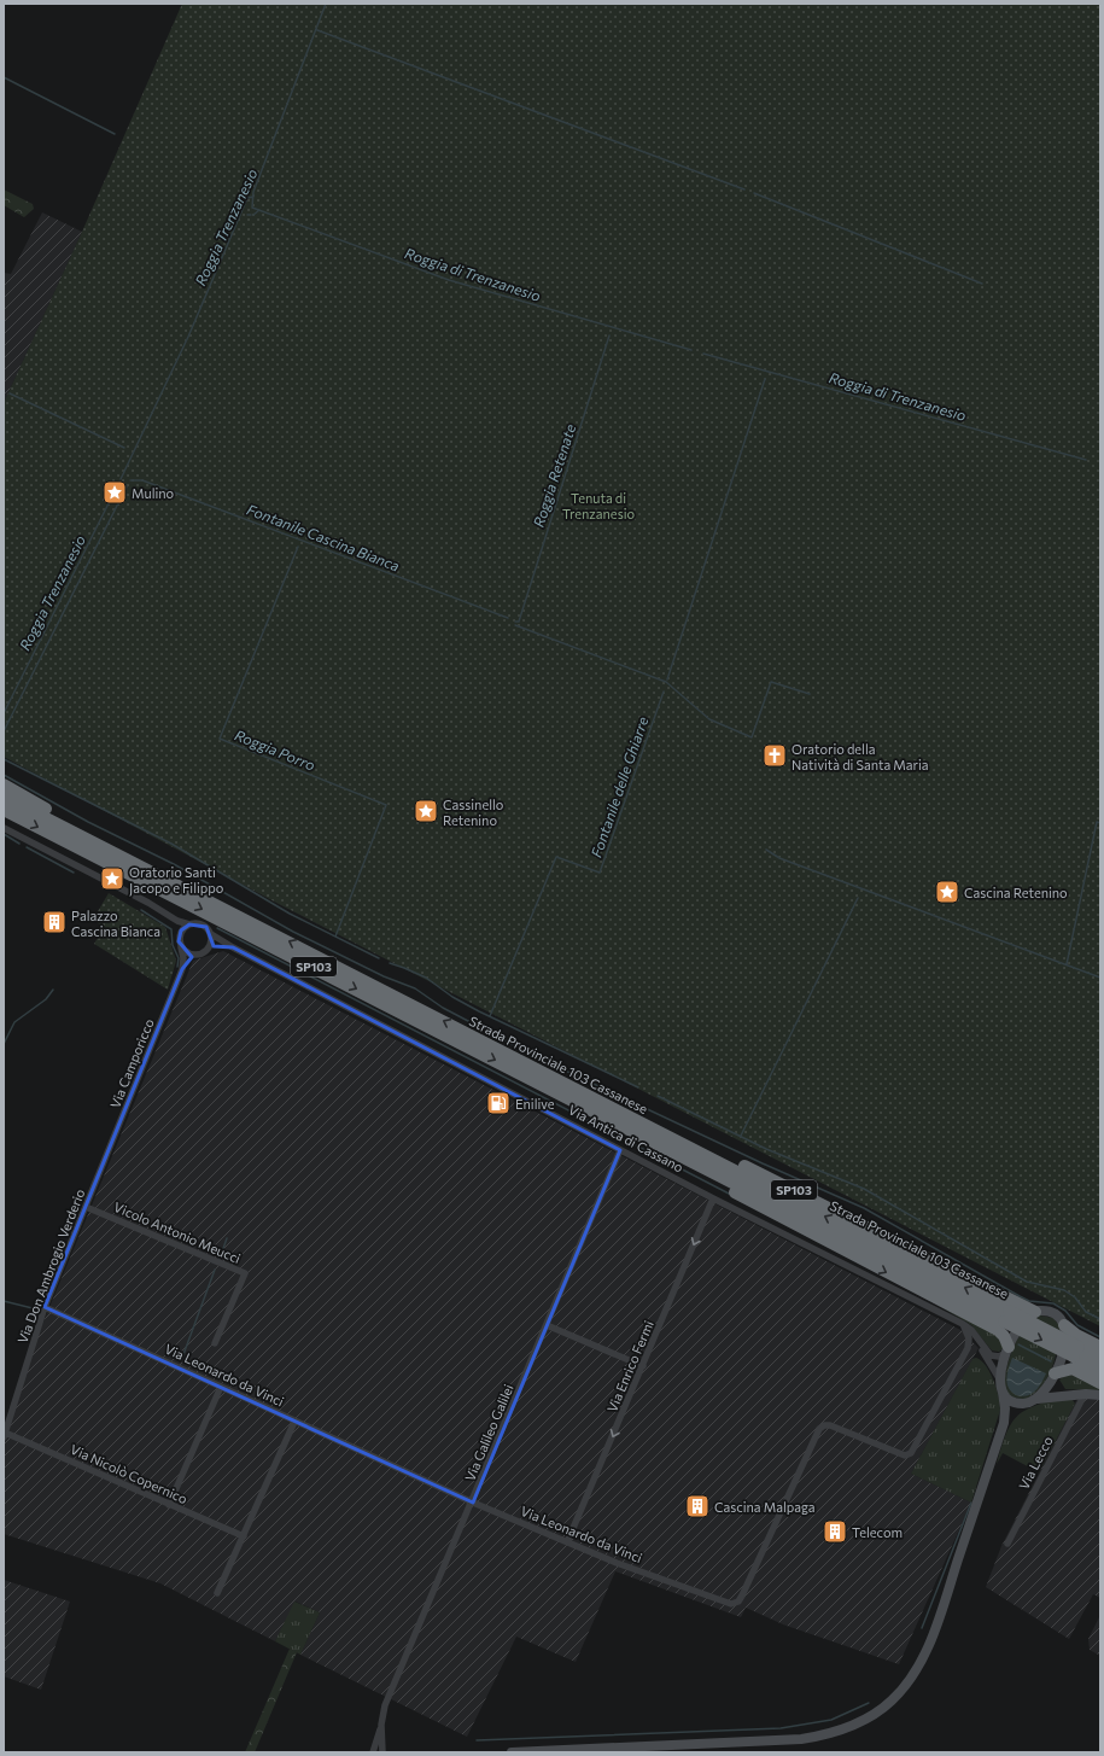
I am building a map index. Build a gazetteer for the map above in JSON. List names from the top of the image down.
{
  "streets": {
    "highway": ["SP103", "Strada Provinciale 103 Cassanese"],
    "street": [
      "Via Camporicco",
      "Via Antica di Cassano",
      "Vicolo Antonio Meucci",
      "Via Don Ambrogio Verderio",
      "Via Enrico Fermi",
      "Via Leonardo da Vinci",
      "Via Galileo Galilei",
      "Via Lecco",
      "Via Nicolò Copernico"
    ]
  },
  "crossings": [
    ["SP103", "Strada Provinciale 103 Cassanese"],
    ["SP103", "Via Antica di Cassano"],
    ["Via Camporicco", "Via Antica di Cassano"],
    ["Via Camporicco", "Via Don Ambrogio Verderio"],
    ["Via Antica di Cassano", "Via Enrico Fermi"],
    ["Via Antica di Cassano", "Via Galileo Galilei"],
    ["Vicolo Antonio Meucci", "Via Don Ambrogio Verderio"],
    ["Via Don Ambrogio Verderio", "Via Leonardo da Vinci"],
    ["Via Don Ambrogio Verderio", "Via Nicolò Copernico"],
    ["Via Enrico Fermi", "Via Leonardo da Vinci"],
    ["Via Leonardo da Vinci", "Via Galileo Galilei"]
  ],
  "one_way": ["Via Enrico Fermi"],
  "water": [
    "Roggia Trenzanesio",
    "Roggia di Trenzanesio",
    "Roggia Retenate",
    "Fontanile Cascina Bianca",
    "Roggia Porro",
    "Fontanile delle Ghiarre"
  ],
  "parks": ["Tenuta di Trenzanesio"],
  "places": {
    "place": [
      "Mulino",
      "Cassinello Retenino",
      "Oratorio Santi Jacopo e Filippo",
      "Cascina Retenino"
    ],
    "church": ["Oratorio della Natività di Santa Maria"],
    "building": ["Palazzo Cascina Bianca", "Cascina Malpaga", "Telecom"],
    "fuel station": ["Enilive"]
  }
}
